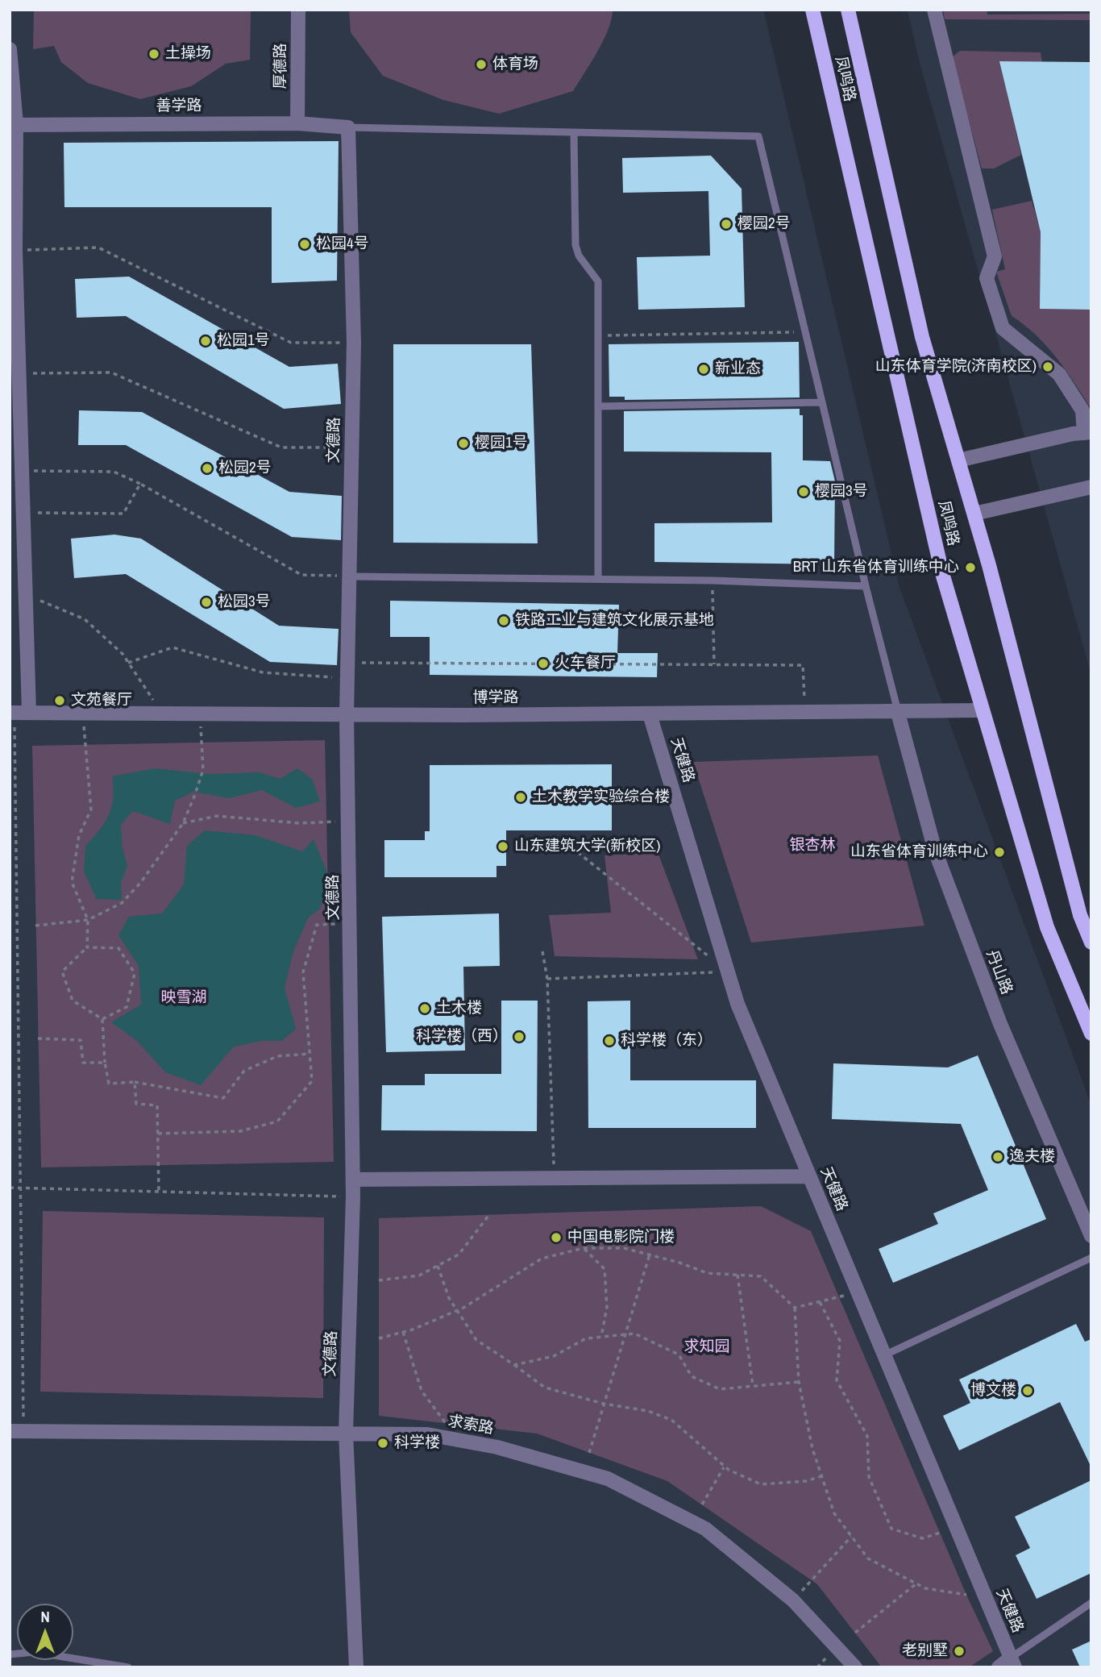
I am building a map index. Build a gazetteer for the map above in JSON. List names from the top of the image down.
{
  "streets": {
    "main road": ["凤鸣路"],
    "street": [
      "厚德路",
      "善学路",
      "文德路",
      "博学路",
      "天健路",
      "丹山路",
      "求索路"
    ]
  },
  "crossings": [
    ["厚德路", "善学路"],
    ["凤鸣路", "博学路"],
    ["善学路", "文德路"],
    ["文德路", "博学路"],
    ["文德路", "求索路"],
    ["博学路", "天健路"],
    ["博学路", "丹山路"]
  ],
  "parks": ["银杏林", "映雪湖", "求知园"],
  "places": [
    "土操场",
    "体育场",
    "樱园2号",
    "松园4号",
    "松园1号",
    "山东体育学院(济南校区)",
    "新业态",
    "樱园1号",
    "松园2号",
    "樱园3号",
    "BRT 山东省体育训练中心",
    "松园3号",
    "铁路工业与建筑文化展示基地",
    "火车餐厅",
    "文苑餐厅",
    "土木教学实验综合楼",
    "山东建筑大学(新校区)",
    "山东省体育训练中心",
    "土木楼",
    "科学楼（西）",
    "科学楼（东）",
    "逸夫楼",
    "中国电影院门楼",
    "博文楼",
    "科学楼",
    "老别墅"
  ],
  "north": "top"
}
